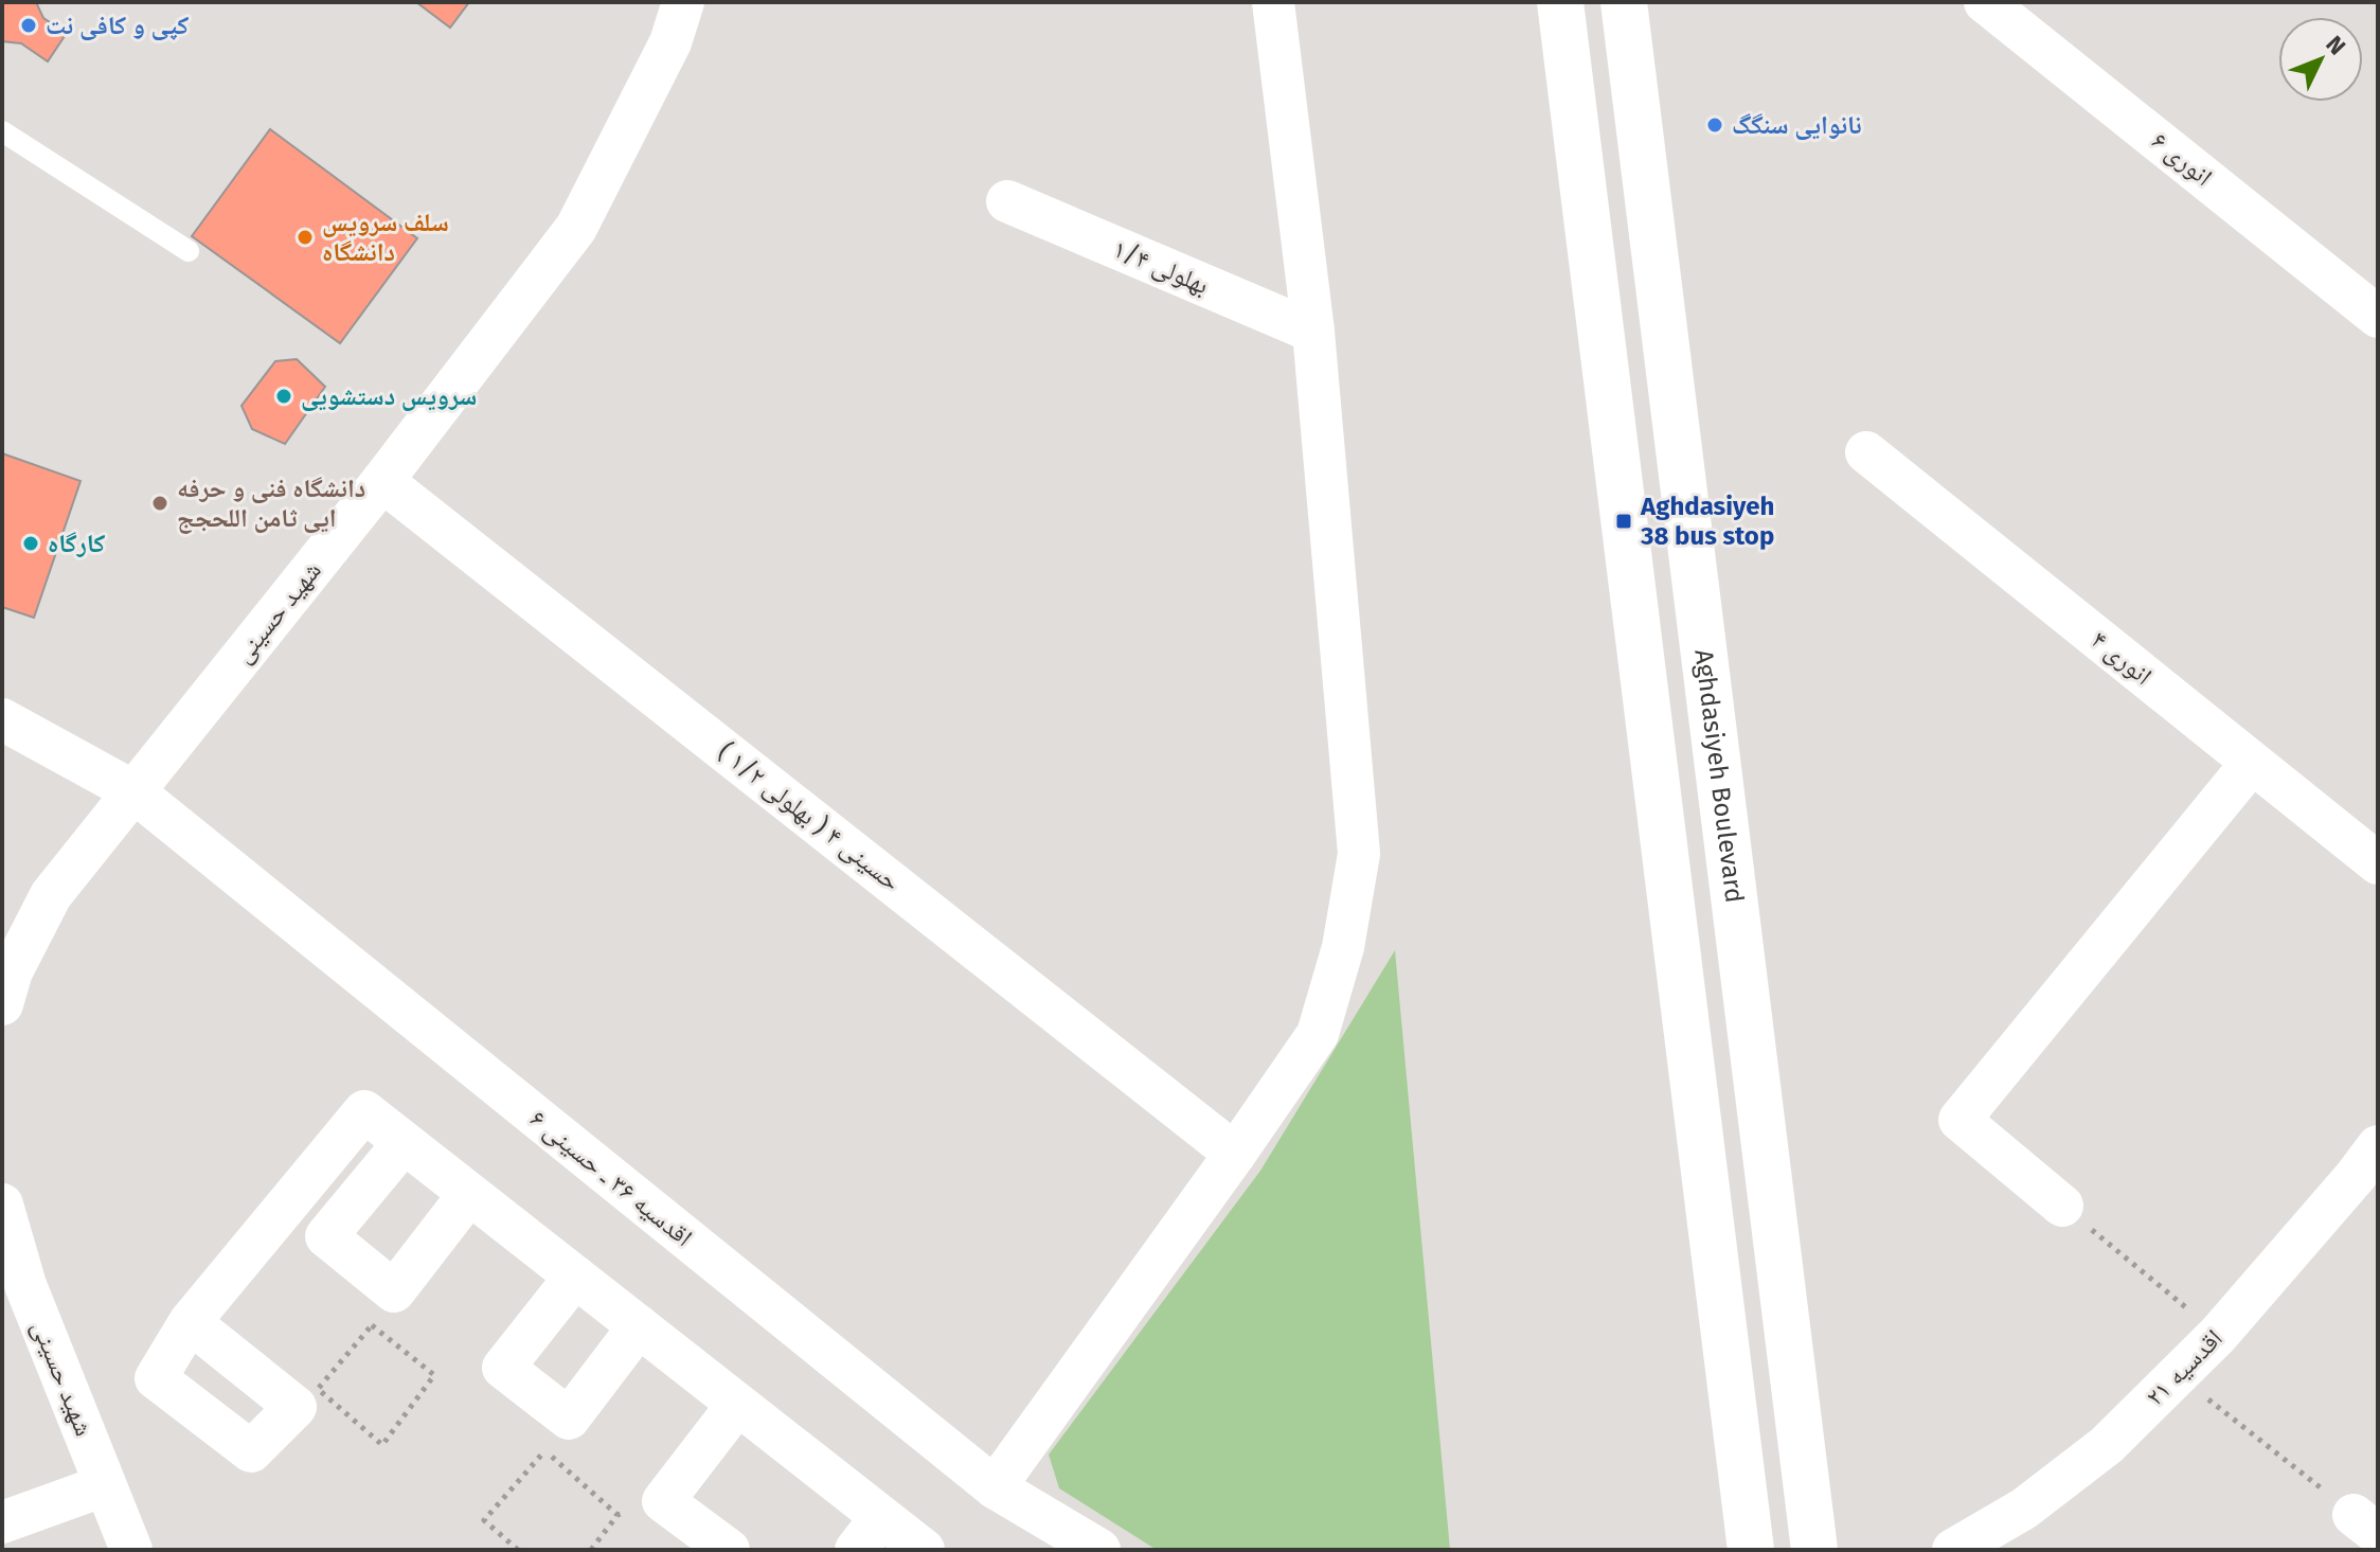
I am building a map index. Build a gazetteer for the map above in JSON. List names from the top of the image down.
{
  "streets": {
    "main road": ["Aghdasiyeh Boulevard"],
    "street": [
      "انوری ۶",
      "بهلولی ۱/۴",
      "شهید حسینی",
      "انوری ۴",
      "حسینی ۴ ( بهلولی ۱/۲ )",
      "اقدسیه ۳۶ ـ حسینی ۶",
      "اقدسیه ۲۱"
    ]
  },
  "crossings": [
    ["شهید حسینی", "حسینی ۴ ( بهلولی ۱/۲ )"],
    ["شهید حسینی", "اقدسیه ۳۶ ـ حسینی ۶"]
  ],
  "places": {
    "other": [
      "کپی و کافی نت",
      "نانوایی سنگگ",
      "سلف سرویس دانشگاه",
      "سرویس دستشویی",
      "دانشگاه فنی و حرفه ایی ثامن اللحجج",
      "کارگاه"
    ],
    "transit": ["Aghdasiyeh 38 bus stop"]
  },
  "north": "top right"
}
